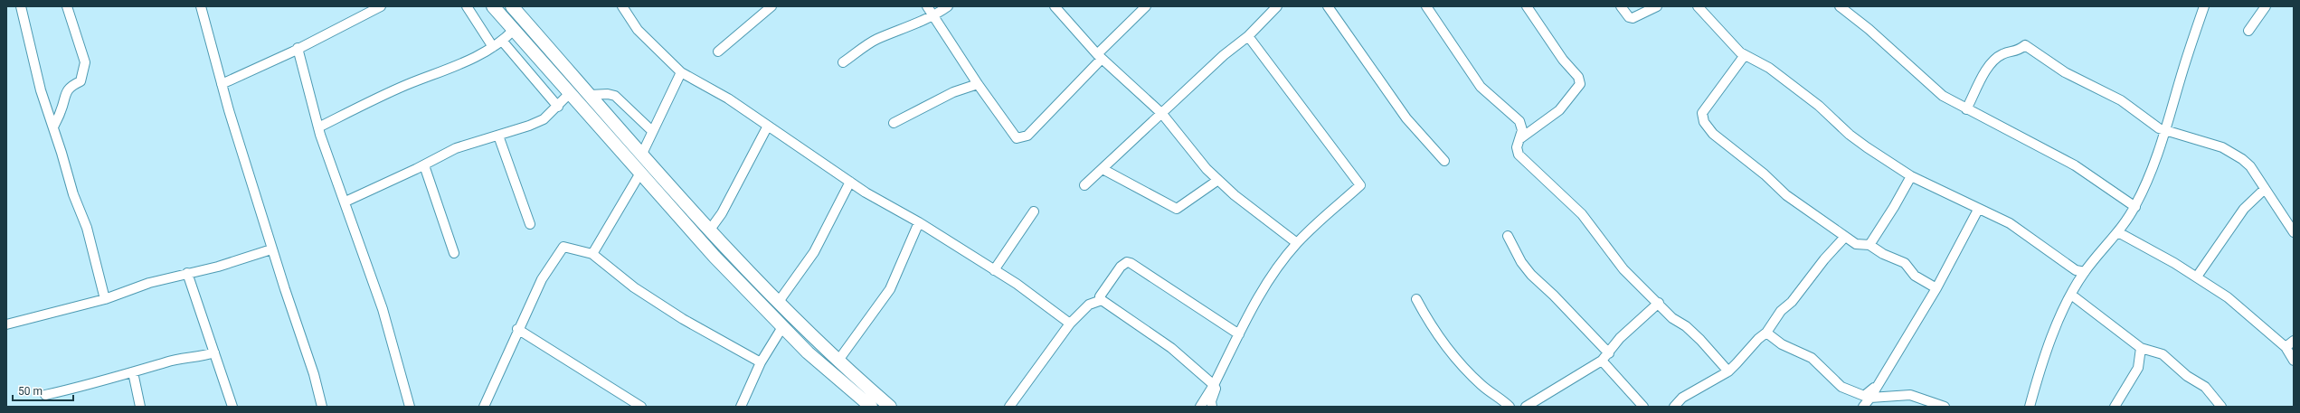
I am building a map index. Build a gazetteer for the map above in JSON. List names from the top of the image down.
{
  "scale_bar": "50 m"
}
